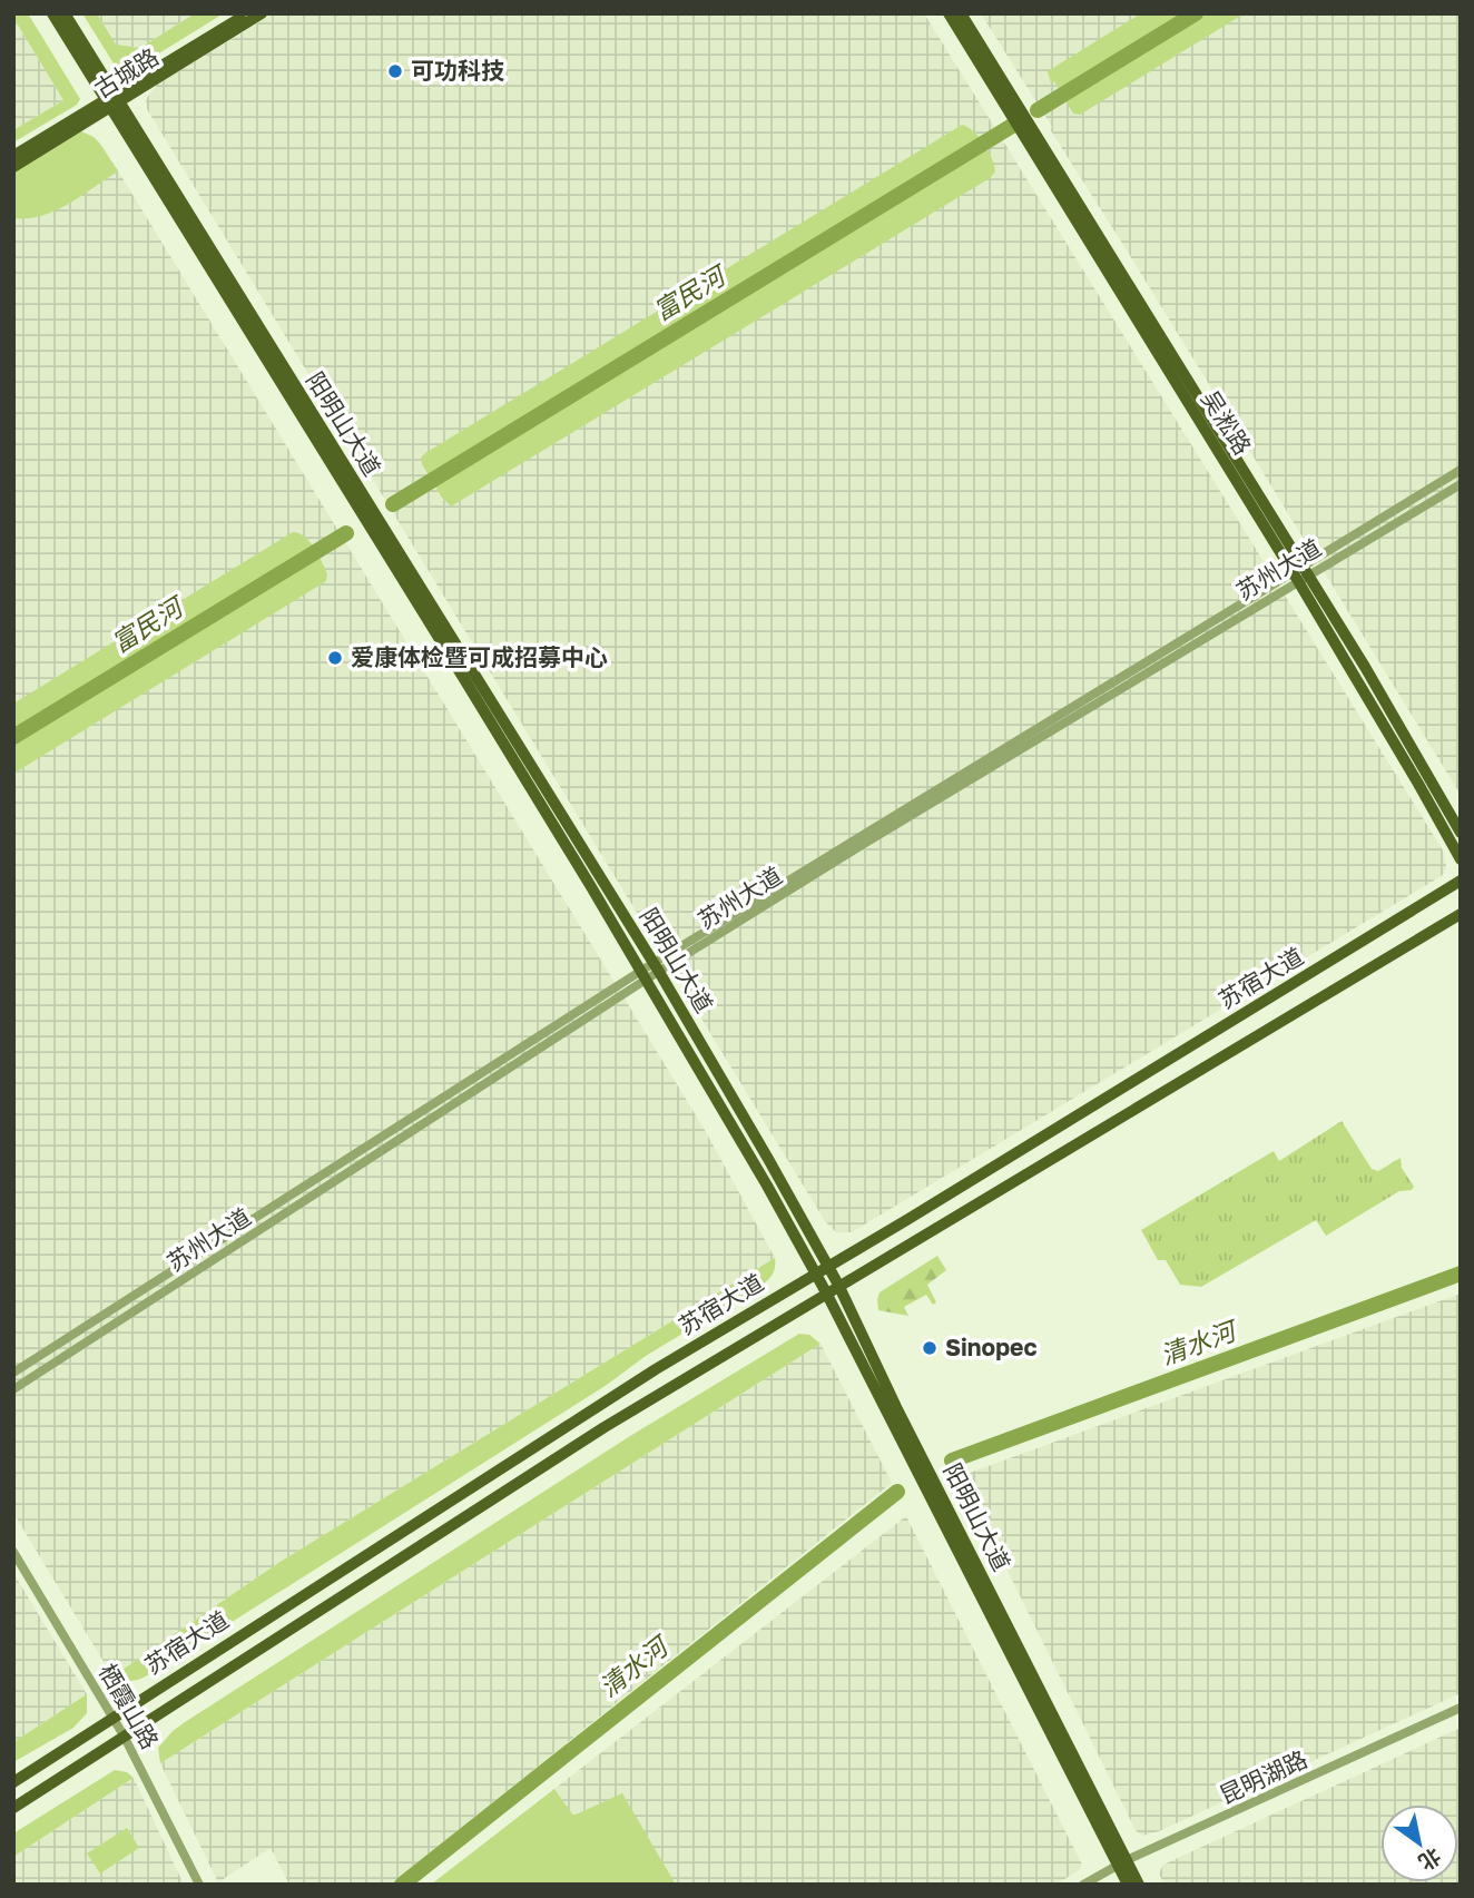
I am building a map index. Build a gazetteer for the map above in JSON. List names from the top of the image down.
{
  "streets": {
    "main road": [
      "古城路",
      "吴淞路",
      "阳明山大道",
      "苏宿大道"
    ],
    "street": ["苏州大道", "栖霞山路", "昆明湖路"]
  },
  "crossings": [
    ["古城路", "阳明山大道"],
    ["吴淞路", "苏州大道"],
    ["阳明山大道", "苏州大道"],
    ["阳明山大道", "苏宿大道"],
    ["阳明山大道", "昆明湖路"],
    ["苏宿大道", "栖霞山路"]
  ],
  "water": ["富民河", "清水河"],
  "places": ["可功科技", "爱康体检暨可成招募中心", "Sinopec"],
  "north": "bottom right"
}
